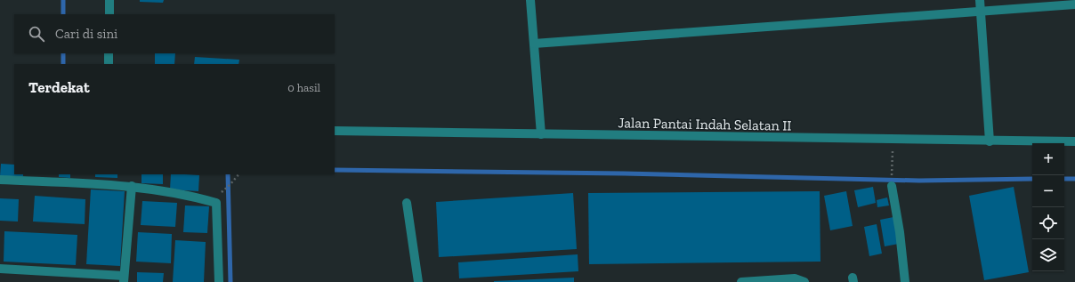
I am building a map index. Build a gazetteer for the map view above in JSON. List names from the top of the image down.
{
  "streets": {
    "street": ["Jalan Pantai Indah Selatan II"]
  },
  "page": {
    "search": "Cari di sini",
    "heading": ["Terdekat", "0 hasil"],
    "map_buttons": ["+", "−"]
  }
}
